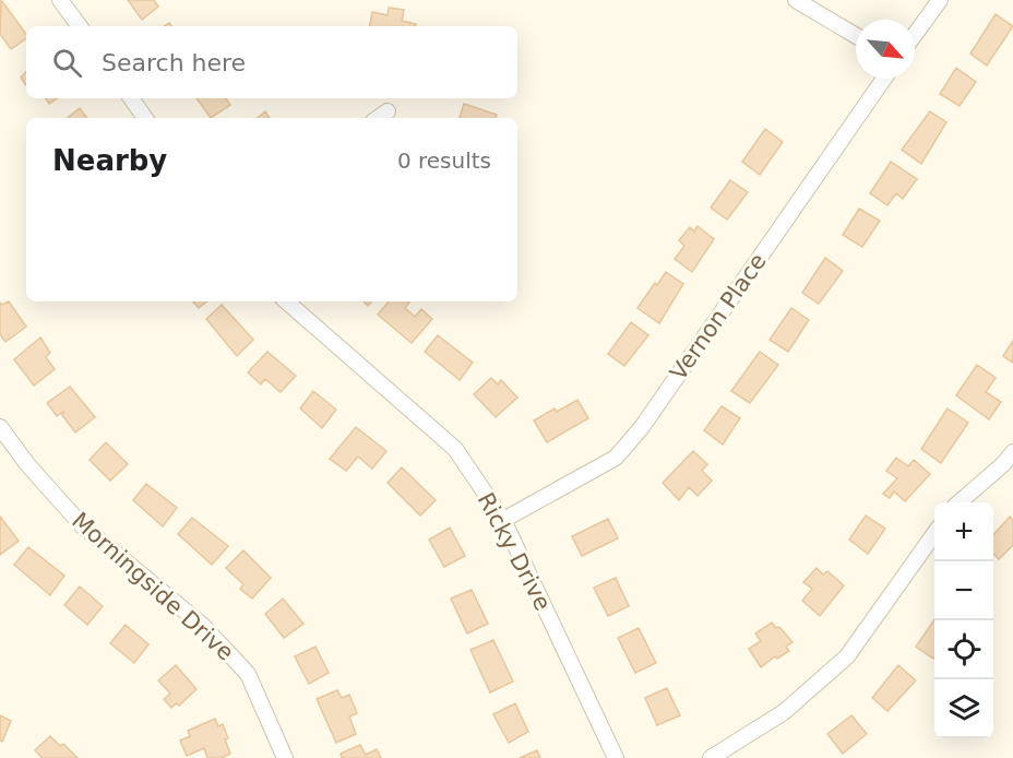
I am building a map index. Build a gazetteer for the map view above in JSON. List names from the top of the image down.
{
  "streets": {
    "street": ["Vernon Place", "Ricky Drive", "Morningside Drive"]
  },
  "crossings": [
    ["Vernon Place", "Ricky Drive"]
  ],
  "north": "bottom right",
  "page": {
    "search": "Search here",
    "heading": ["Nearby", "0 results"],
    "map_buttons": ["+", "−"]
  }
}
